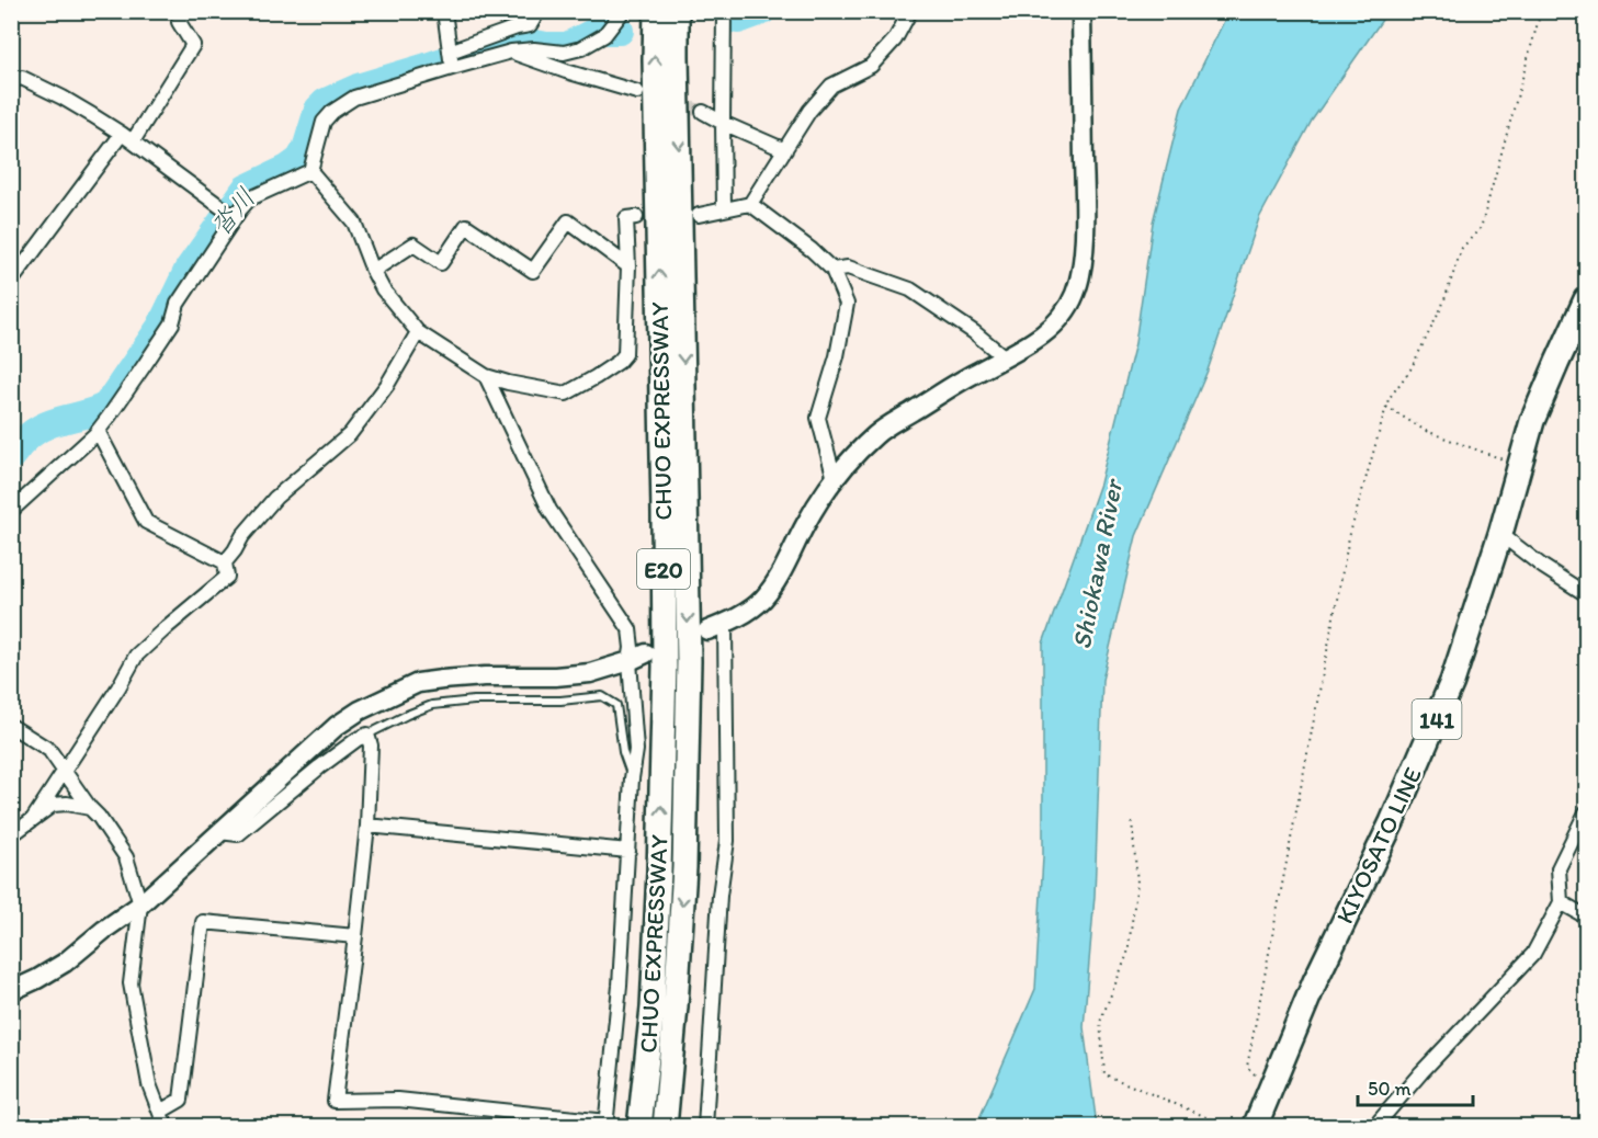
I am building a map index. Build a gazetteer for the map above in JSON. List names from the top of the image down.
{
  "streets": {
    "highway": [
      "CHUO EXPRESSWAY",
      "E20",
      "141",
      "KIYOSATO LINE"
    ]
  },
  "water": ["沓川", "Shiokawa River"],
  "scale_bar": "50 m"
}
